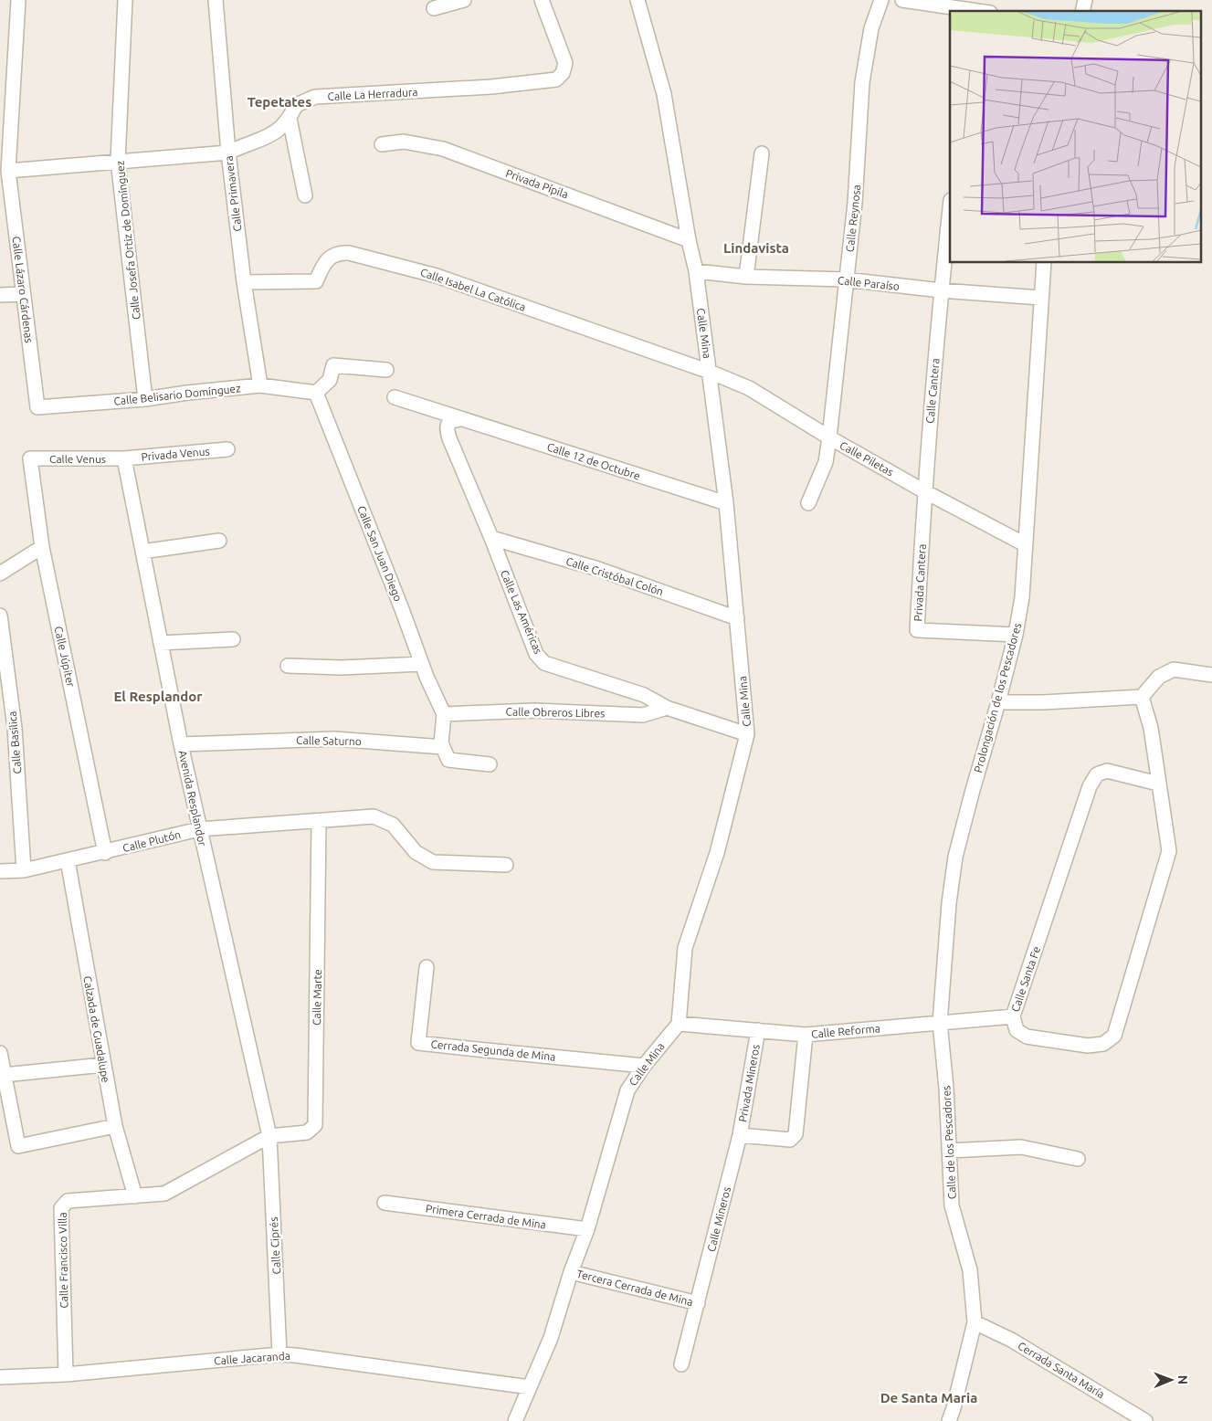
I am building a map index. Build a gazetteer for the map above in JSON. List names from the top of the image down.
{
  "streets": {
    "street": [
      "Calle La Herradura",
      "Privada Pípila",
      "Calle Primavera",
      "Calle Reynosa",
      "Calle Josefa Ortiz de Domínguez",
      "Calle Paraíso",
      "Calle Lázaro Cárdenas",
      "Calle Isabel La Católica",
      "Calle Mina",
      "Calle Cantera",
      "Calle Belisario Domínguez",
      "Privada Venus",
      "Calle Venus",
      "Calle Piletas",
      "Calle 12 de Octubre",
      "Calle San Juan Diego",
      "Calle Cristóbal Colón",
      "Privada Cantera",
      "Calle Las Américas",
      "Calle Júpiter",
      "Prolongación de los Pescadores",
      "Calle Obreros Libres",
      "Calle Saturno",
      "Calle Basílica",
      "Avenida Resplandor",
      "Calle Plutón",
      "Calle Santa Fe",
      "Calle Marte",
      "Calzada de Guadalupe",
      "Calle Reforma",
      "Cerrada Segunda de Mina",
      "Privada Mineros",
      "Calle de los Pescadores",
      "Primera Cerrada de Mina",
      "Calle Mineros",
      "Calle Ciprés",
      "Calle Francisco Villa",
      "Tercera Cerrada de Mina",
      "Calle Jacaranda",
      "Cerrada Santa María"
    ]
  },
  "crossings": [
    ["Calle La Herradura", "Calle Primavera"],
    ["Calle La Herradura", "Calle Josefa Ortiz de Domínguez"],
    ["Calle La Herradura", "Calle Lázaro Cárdenas"],
    ["Privada Pípila", "Calle Mina"],
    ["Calle Primavera", "Calle Isabel La Católica"],
    ["Calle Primavera", "Calle Belisario Domínguez"],
    ["Calle Reynosa", "Calle Paraíso"],
    ["Calle Reynosa", "Calle Piletas"],
    ["Calle Josefa Ortiz de Domínguez", "Calle Belisario Domínguez"],
    ["Calle Paraíso", "Calle Mina"],
    ["Calle Paraíso", "Calle Cantera"],
    ["Calle Paraíso", "Prolongación de los Pescadores"],
    ["Calle Lázaro Cárdenas", "Calle Belisario Domínguez"],
    ["Calle Isabel La Católica", "Calle Mina"],
    ["Calle Isabel La Católica", "Calle Piletas"],
    ["Calle Mina", "Calle Piletas"],
    ["Calle Mina", "Calle 12 de Octubre"],
    ["Calle Mina", "Calle Cristóbal Colón"],
    ["Calle Mina", "Calle Las Américas"],
    ["Calle Mina", "Calle Reforma"],
    ["Calle Mina", "Cerrada Segunda de Mina"],
    ["Calle Mina", "Primera Cerrada de Mina"],
    ["Calle Mina", "Tercera Cerrada de Mina"],
    ["Calle Mina", "Calle Jacaranda"],
    ["Calle Cantera", "Calle Piletas"],
    ["Calle Cantera", "Privada Cantera"],
    ["Calle Belisario Domínguez", "Calle San Juan Diego"],
    ["Privada Venus", "Calle Venus"],
    ["Privada Venus", "Avenida Resplandor"],
    ["Calle Venus", "Calle Júpiter"],
    ["Calle Venus", "Avenida Resplandor"],
    ["Calle Piletas", "Privada Cantera"],
    ["Calle Piletas", "Prolongación de los Pescadores"],
    ["Calle 12 de Octubre", "Calle Las Américas"],
    ["Calle San Juan Diego", "Calle Obreros Libres"],
    ["Calle Cristóbal Colón", "Calle Las Américas"],
    ["Privada Cantera", "Prolongación de los Pescadores"],
    ["Calle Las Américas", "Calle Obreros Libres"],
    ["Calle Júpiter", "Calle Plutón"],
    ["Prolongación de los Pescadores", "Calle Reforma"],
    ["Prolongación de los Pescadores", "Calle de los Pescadores"],
    ["Calle Saturno", "Avenida Resplandor"],
    ["Calle Basílica", "Calle Plutón"],
    ["Avenida Resplandor", "Calle Plutón"],
    ["Avenida Resplandor", "Calle Marte"],
    ["Avenida Resplandor", "Calle Ciprés"],
    ["Avenida Resplandor", "Calle Francisco Villa"],
    ["Calle Plutón", "Calle Marte"],
    ["Calle Plutón", "Calzada de Guadalupe"],
    ["Calle Santa Fe", "Calle Reforma"],
    ["Calle Marte", "Calle Ciprés"],
    ["Calle Marte", "Calle Francisco Villa"],
    ["Calzada de Guadalupe", "Calle Francisco Villa"],
    ["Calle Reforma", "Privada Mineros"],
    ["Calle Reforma", "Calle de los Pescadores"],
    ["Privada Mineros", "Calle Mineros"],
    ["Calle de los Pescadores", "Cerrada Santa María"],
    ["Calle Mineros", "Tercera Cerrada de Mina"],
    ["Calle Ciprés", "Calle Francisco Villa"],
    ["Calle Ciprés", "Calle Jacaranda"],
    ["Calle Francisco Villa", "Calle Jacaranda"]
  ],
  "districts": [
    "Tepetates",
    "Lindavista",
    "El Resplandor",
    "De Santa Maria"
  ],
  "north": "right"
}
